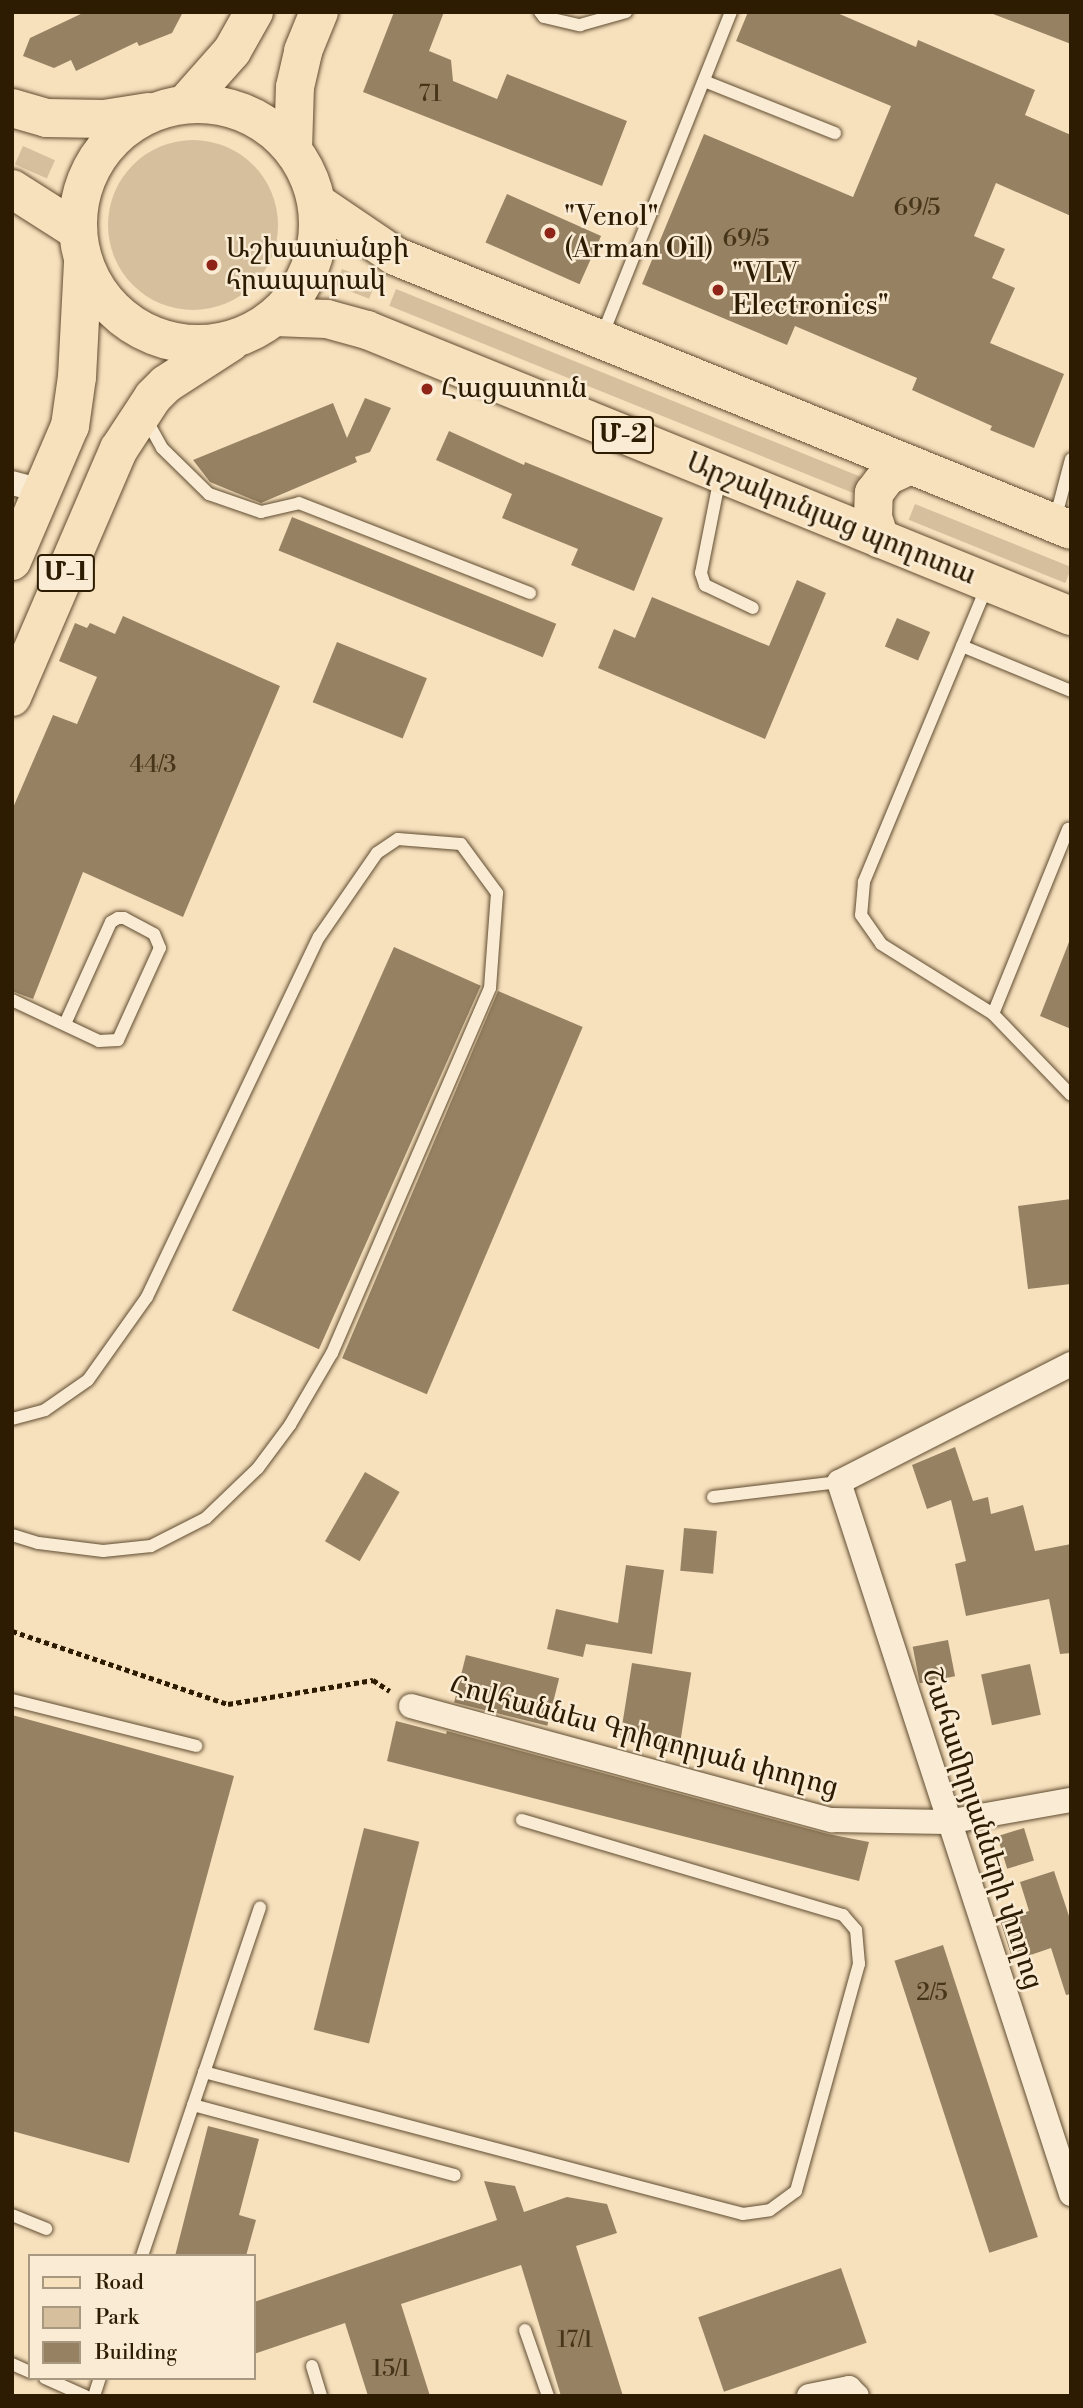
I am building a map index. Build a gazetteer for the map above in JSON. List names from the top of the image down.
{
  "streets": {
    "main road": ["Մ-2", "Արշակունյաց պողոտա", "Մ-1"],
    "street": ["Հովհաննես Գրիգորյան փողոց", "Շահամիրյանների փողոց"]
  },
  "crossings": [
    ["Արշակունյաց պողոտա", "Մ-1"],
    ["Հովհաննես Գրիգորյան փողոց", "Շահամիրյանների փողոց"]
  ],
  "places": [
    "\"Venol\" (Arman Oil)",
    "Աշխատանքի հրապարակ",
    "\"VLV Electronics\"",
    "Հացատուն"
  ],
  "house_numbers": [
    "71",
    "69/5",
    "69/5",
    "44/3",
    "2/5",
    "17/1",
    "15/1"
  ],
  "legend": ["Road", "Park", "Building"]
}
